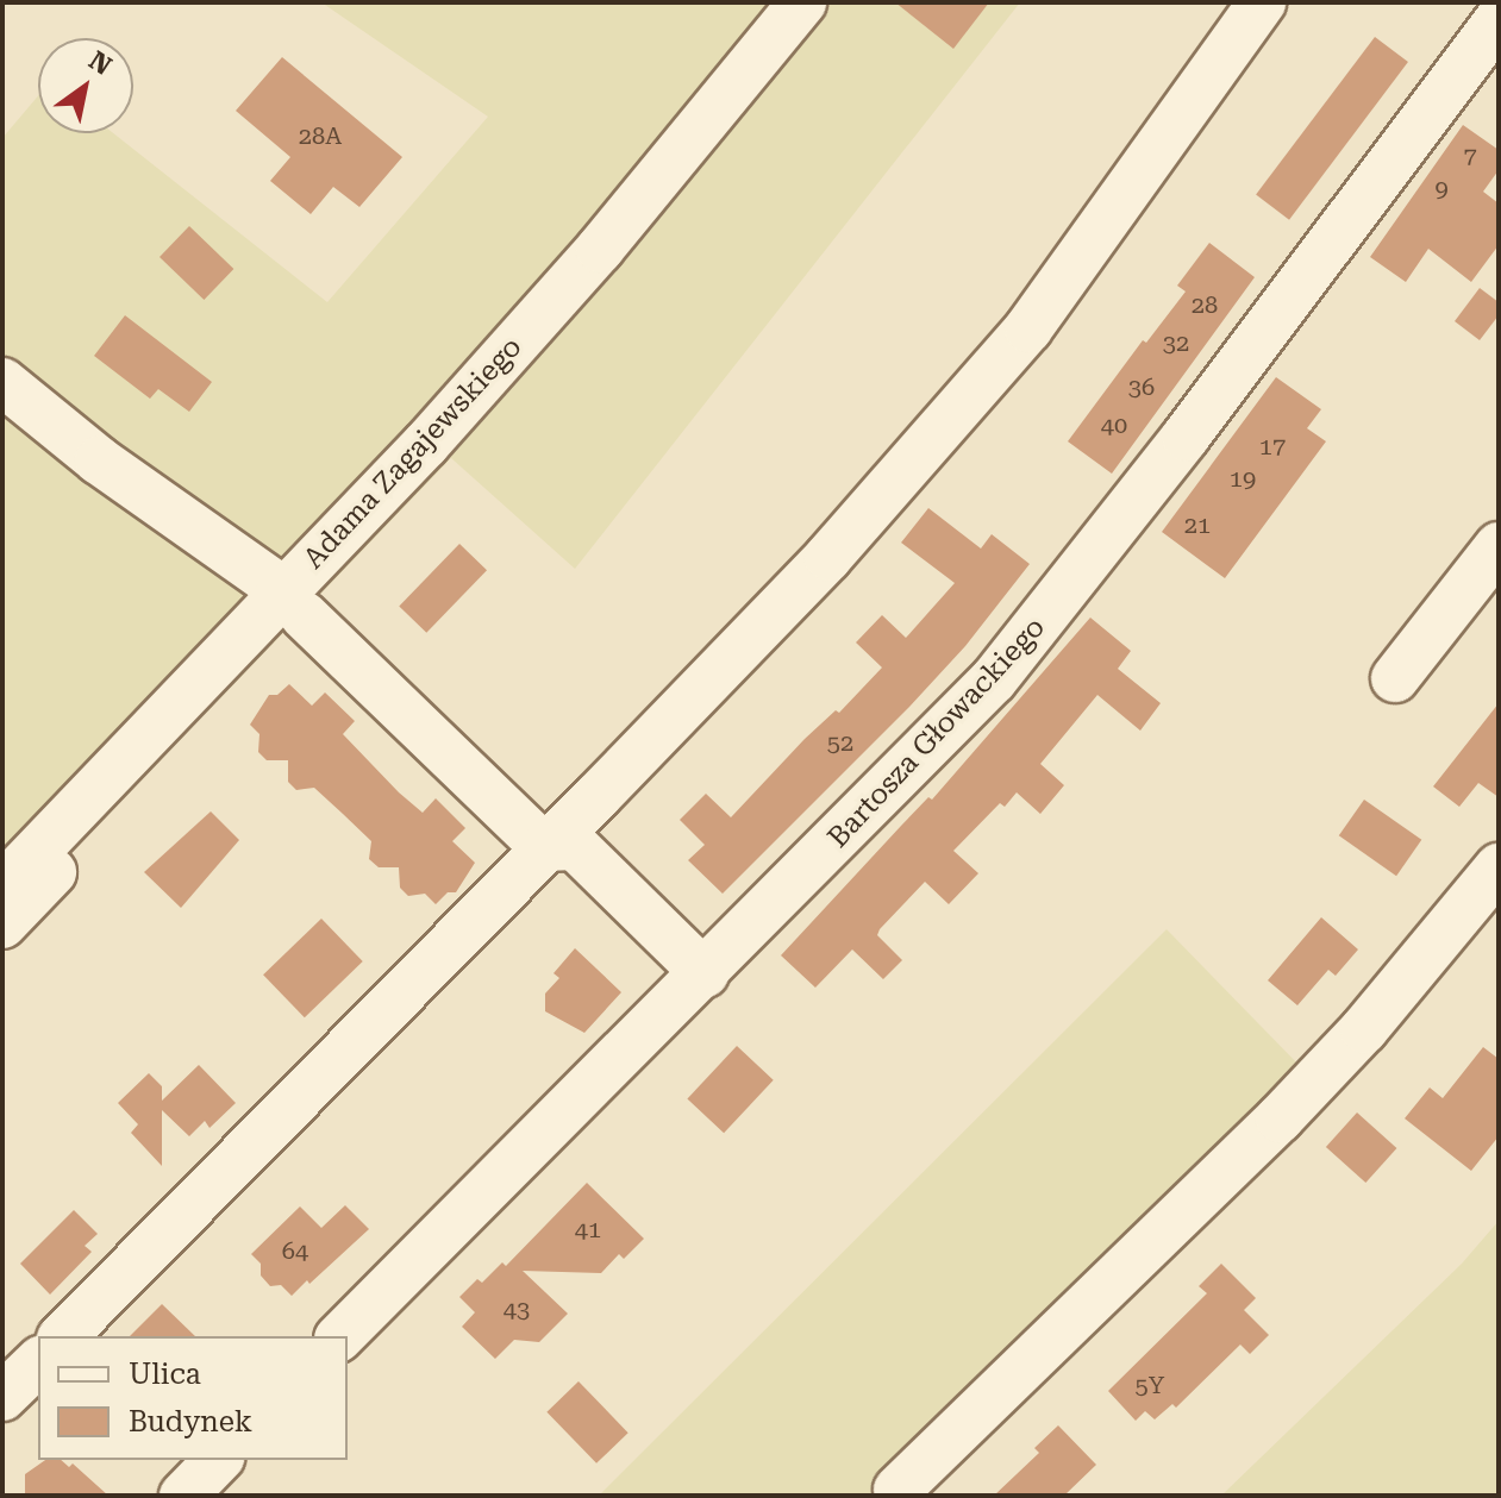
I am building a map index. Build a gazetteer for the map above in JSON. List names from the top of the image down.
{
  "streets": {
    "street": ["Adama Zagajewskiego", "Bartosza Głowackiego"]
  },
  "house_numbers": [
    "28A",
    "7",
    "9",
    "28",
    "32",
    "36",
    "40",
    "17",
    "19",
    "21",
    "52",
    "41",
    "64",
    "43",
    "5Y"
  ],
  "legend": ["Ulica", "Budynek"],
  "north": "top right"
}
